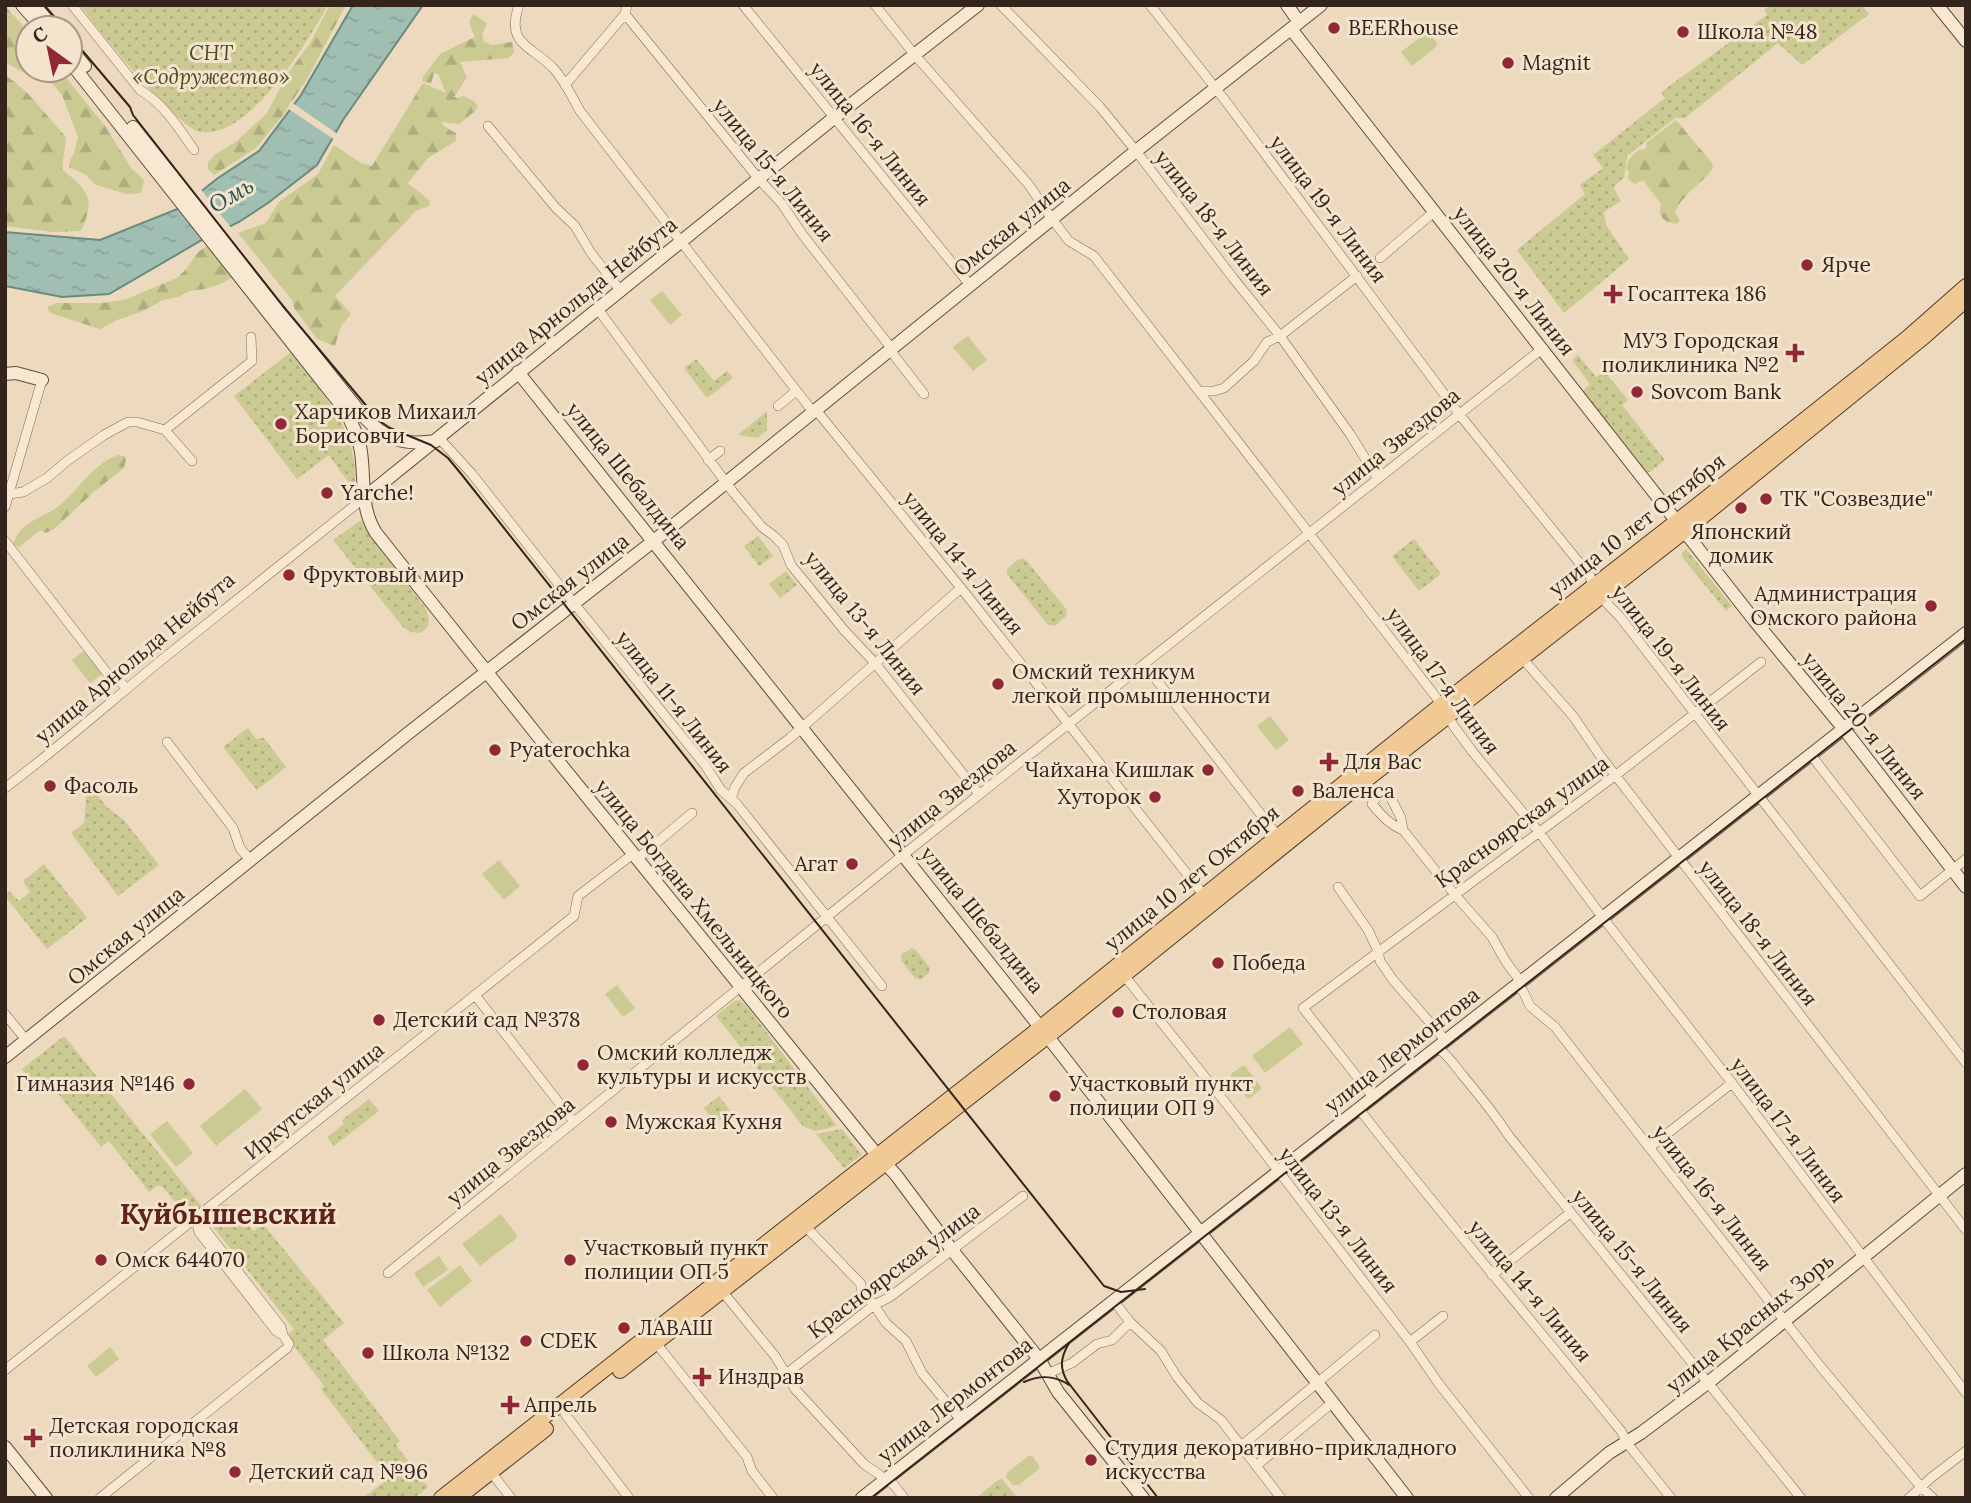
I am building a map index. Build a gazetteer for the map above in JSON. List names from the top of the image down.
{
  "streets": {
    "main road": [
      "Омская улица",
      "улица 20-я Линия",
      "улица Арнольда Нейбута",
      "улица Шебалдина",
      "улица 10 лет Октября",
      "улица Богдана Хмельницкого",
      "улица Лермонтова",
      "улица Красных Зорь"
    ],
    "street": [
      "улица 16-я Линия",
      "улица 15-я Линия",
      "улица 19-я Линия",
      "улица 18-я Линия",
      "улица Звездова",
      "улица 14-я Линия",
      "улица 13-я Линия",
      "улица 17-я Линия",
      "улица 11-я Линия",
      "Красноярская улица",
      "Иркутская улица"
    ]
  },
  "crossings": [
    ["улица 16-я Линия", "Омская улица"],
    ["улица 16-я Линия", "улица Арнольда Нейбута"],
    ["улица 16-я Линия", "Красноярская улица"],
    ["улица 16-я Линия", "улица Лермонтова"],
    ["улица 16-я Линия", "улица Красных Зорь"],
    ["улица 15-я Линия", "Омская улица"],
    ["улица 15-я Линия", "улица Арнольда Нейбута"],
    ["улица 15-я Линия", "Красноярская улица"],
    ["улица 15-я Линия", "улица Лермонтова"],
    ["улица 15-я Линия", "улица Красных Зорь"],
    ["улица 19-я Линия", "Омская улица"],
    ["улица 19-я Линия", "улица Звездова"],
    ["улица 19-я Линия", "улица 10 лет Октября"],
    ["улица 19-я Линия", "Красноярская улица"],
    ["улица 19-я Линия", "улица Лермонтова"],
    ["улица 18-я Линия", "Омская улица"],
    ["улица 18-я Линия", "улица Звездова"],
    ["улица 18-я Линия", "улица 10 лет Октября"],
    ["улица 18-я Линия", "Красноярская улица"],
    ["улица 18-я Линия", "улица Лермонтова"],
    ["улица 18-я Линия", "улица Красных Зорь"],
    ["Омская улица", "улица 20-я Линия"],
    ["Омская улица", "улица Шебалдина"],
    ["Омская улица", "улица 14-я Линия"],
    ["Омская улица", "улица 13-я Линия"],
    ["Омская улица", "улица 17-я Линия"],
    ["Омская улица", "улица 11-я Линия"],
    ["Омская улица", "улица Богдана Хмельницкого"],
    ["улица 20-я Линия", "улица Звездова"],
    ["улица 20-я Линия", "улица 10 лет Октября"],
    ["улица 20-я Линия", "улица Лермонтова"],
    ["улица Арнольда Нейбута", "улица Шебалдина"],
    ["улица Арнольда Нейбута", "улица 14-я Линия"],
    ["улица Арнольда Нейбута", "улица 13-я Линия"],
    ["улица Арнольда Нейбута", "улица 17-я Линия"],
    ["улица Арнольда Нейбута", "улица 11-я Линия"],
    ["улица Арнольда Нейбута", "улица Богдана Хмельницкого"],
    ["улица Звездова", "улица Шебалдина"],
    ["улица Звездова", "улица 14-я Линия"],
    ["улица Звездова", "улица 13-я Линия"],
    ["улица Звездова", "улица 17-я Линия"],
    ["улица Звездова", "улица 11-я Линия"],
    ["улица Звездова", "улица Богдана Хмельницкого"],
    ["улица Шебалдина", "улица 10 лет Октября"],
    ["улица Шебалдина", "улица Лермонтова"],
    ["улица 10 лет Октября", "улица 14-я Линия"],
    ["улица 10 лет Октября", "улица 13-я Линия"],
    ["улица 10 лет Октября", "улица 17-я Линия"],
    ["улица 10 лет Октября", "улица Богдана Хмельницкого"],
    ["улица 14-я Линия", "улица Лермонтова"],
    ["улица 14-я Линия", "улица Красных Зорь"],
    ["улица 13-я Линия", "улица Лермонтова"],
    ["улица 17-я Линия", "Красноярская улица"],
    ["улица 17-я Линия", "улица Лермонтова"],
    ["улица 17-я Линия", "улица Красных Зорь"],
    ["Красноярская улица", "улица Богдана Хмельницкого"],
    ["Красноярская улица", "улица Лермонтова"],
    ["улица Богдана Хмельницкого", "улица Лермонтова"],
    ["улица Богдана Хмельницкого", "Иркутская улица"]
  ],
  "districts": ["Куйбышевский"],
  "water": ["Омь"],
  "parks": ["СНТ «Содружество»"],
  "places": {
    "other": [
      "BEERhouse",
      "Школа №48",
      "Magnit",
      "Ярче",
      "Sovcom Bank",
      "Харчиков Михаил Борисовчи",
      "Yarche!",
      "ТК \"Созвездие\"",
      "Японский домик",
      "Фруктовый мир",
      "Администрация Омского района",
      "Омский техникум легкой промышленности",
      "Pyaterochka",
      "Чайхана Кишлак",
      "Фасоль",
      "Валенса",
      "Хуторок",
      "Агат",
      "Победа",
      "Столовая",
      "Детский сад №378",
      "Омский колледж культуры и искусств",
      "Гимназия №146",
      "Участковый пункт полиции ОП 9",
      "Мужская Кухня",
      "Омск 644070",
      "Участковый пункт полиции ОП 5",
      "ЛАВАШ",
      "CDEK",
      "Школа №132",
      "Студия декоративно-прикладного искусства",
      "Детский сад №96"
    ],
    "health": [
      "Госаптека 186",
      "МУЗ Городская поликлиника №2",
      "Для Вас",
      "Инздрав",
      "Апрель",
      "Детская городская поликлиника №8"
    ]
  },
  "north": "top left"
}
